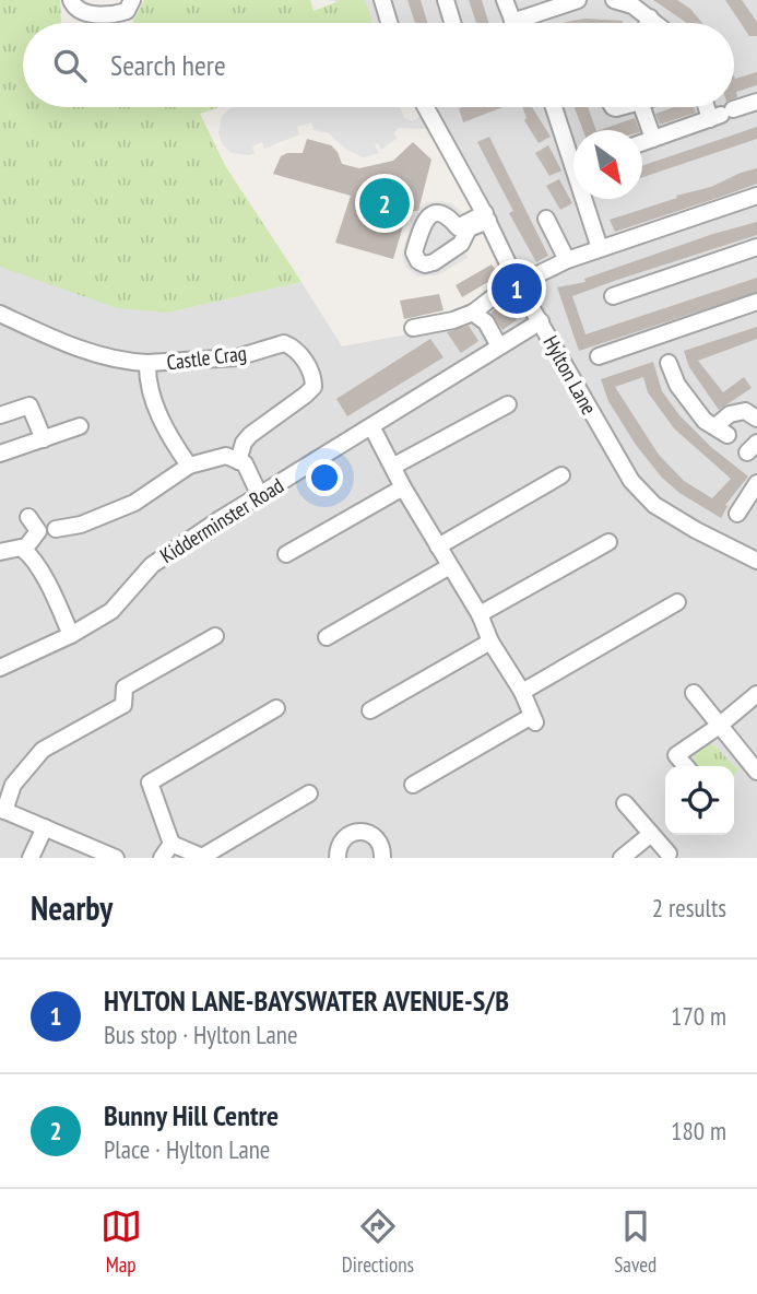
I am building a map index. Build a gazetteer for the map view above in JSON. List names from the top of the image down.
{
  "streets": {
    "street": ["Castle Crag", "Hylton Lane", "Kidderminster Road"]
  },
  "crossings": [
    ["Hylton Lane", "Kidderminster Road"]
  ],
  "north": "bottom right",
  "page": {
    "search": "Search here",
    "pins": ["2", "1"],
    "heading": ["Nearby", "2 results"],
    "list": [
      {
        "mark": "1",
        "name": "HYLTON LANE-BAYSWATER AVENUE-S/B",
        "note": "Bus stop · Hylton Lane",
        "value": "170 m"
      },
      {
        "mark": "2",
        "name": "Bunny Hill Centre",
        "note": "Place · Hylton Lane",
        "value": "180 m"
      }
    ],
    "nav": ["Map", "Directions", "Saved"]
  }
}
